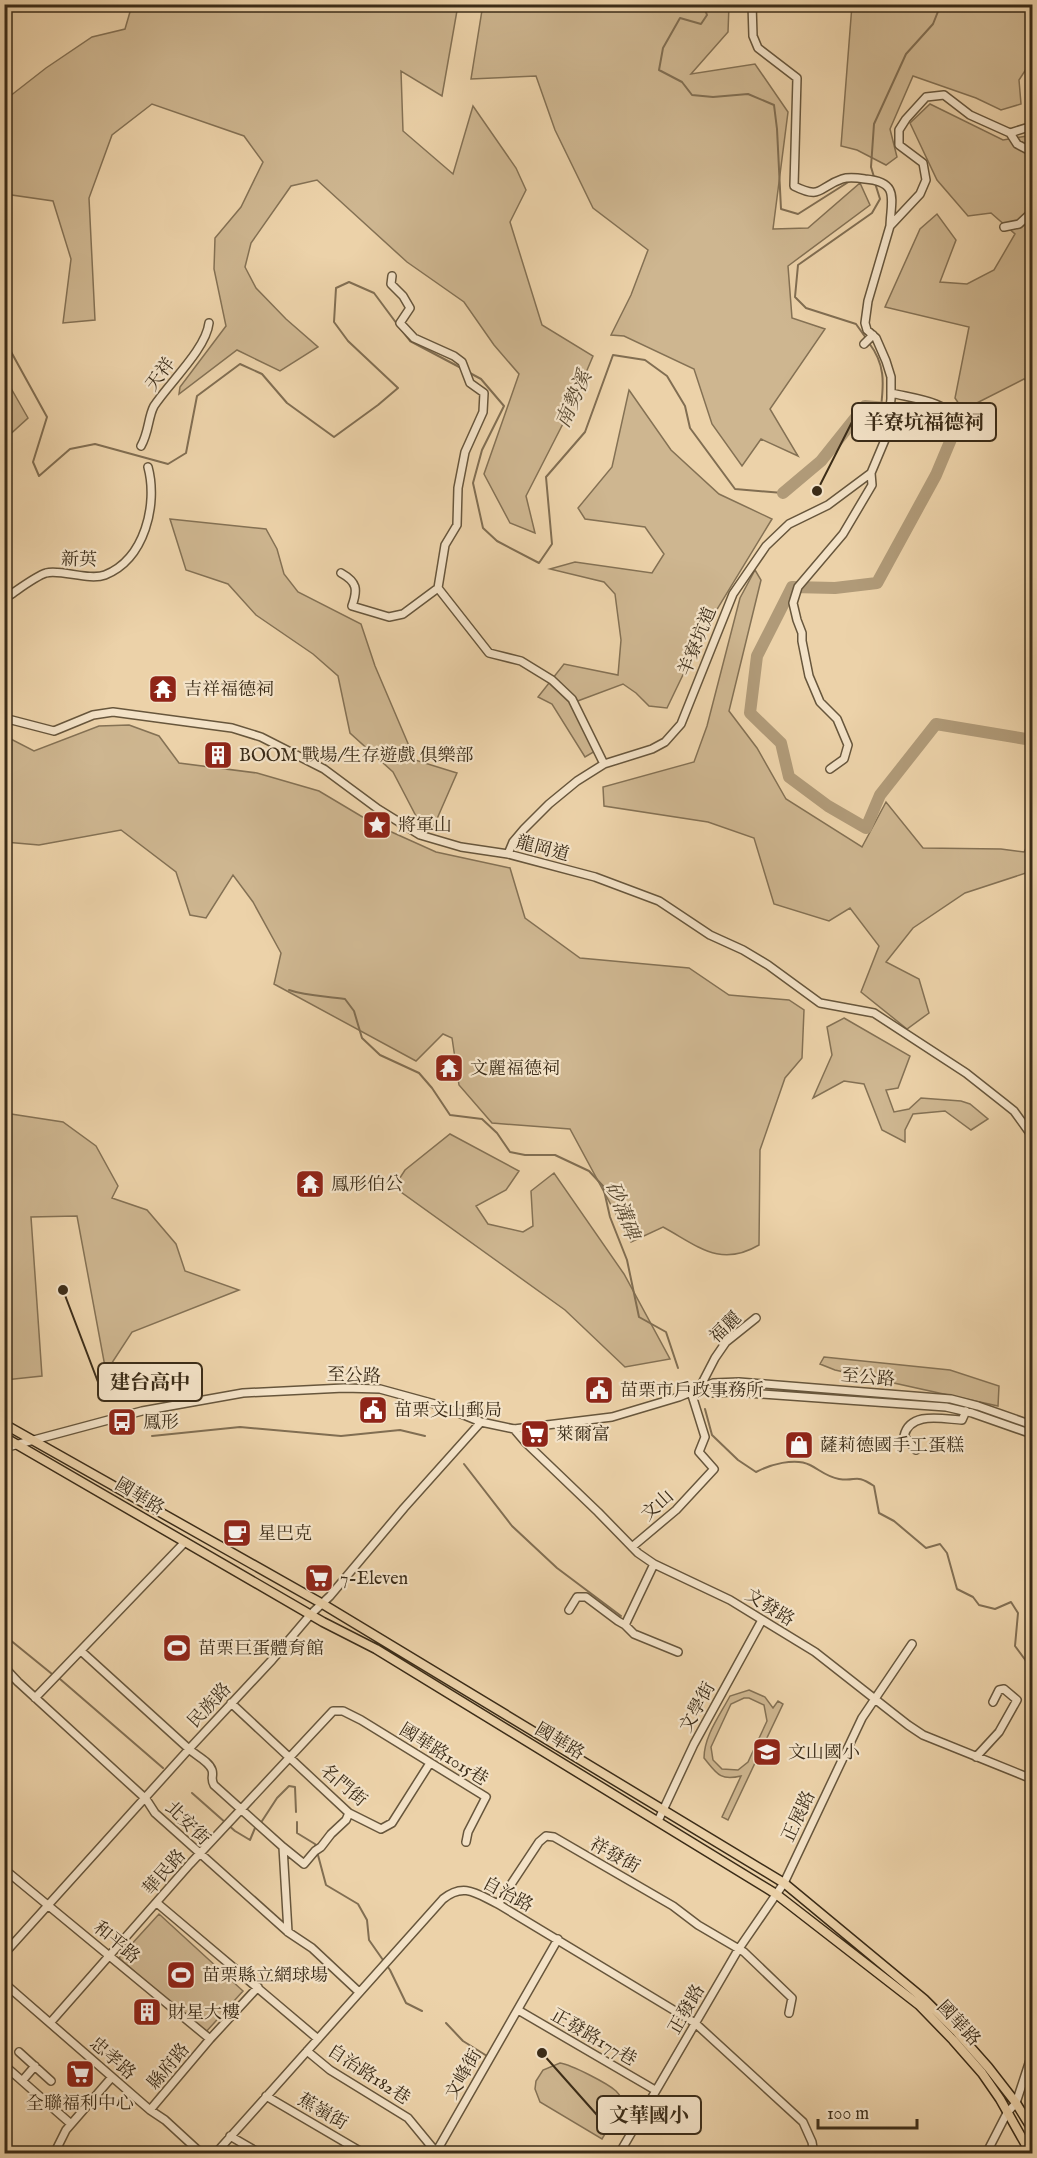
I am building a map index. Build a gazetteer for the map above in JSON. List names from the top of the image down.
{
  "streets": {
    "main road": ["國華路"],
    "street": [
      "天祥",
      "新英",
      "羊寮坑道",
      "龍岡道",
      "福麗",
      "至公路",
      "文山",
      "文發路",
      "民族路",
      "文學街",
      "國華路1015巷",
      "名門街",
      "正展路",
      "北安街",
      "祥發街",
      "華民路",
      "自治路",
      "和平路",
      "正發路",
      "正發路177巷",
      "忠孝路",
      "縣府路",
      "自治路182巷",
      "文峰街",
      "蕉嶺街"
    ]
  },
  "crossings": [
    ["羊寮坑道", "龍岡道"],
    ["福麗", "至公路"],
    ["至公路", "國華路"],
    ["至公路", "文山"],
    ["至公路", "文發路"],
    ["至公路", "民族路"],
    ["國華路", "民族路"],
    ["國華路", "文學街"],
    ["國華路", "正展路"],
    ["國華路", "正發路"],
    ["文山", "文發路"],
    ["文發路", "文學街"],
    ["文發路", "正展路"],
    ["民族路", "名門街"],
    ["民族路", "北安街"],
    ["民族路", "和平路"],
    ["國華路1015巷", "名門街"],
    ["國華路1015巷", "華民路"],
    ["名門街", "華民路"],
    ["正展路", "正發路"],
    ["北安街", "華民路"],
    ["北安街", "自治路"],
    ["祥發街", "自治路"],
    ["祥發街", "正發路"],
    ["華民路", "和平路"],
    ["華民路", "忠孝路"],
    ["自治路", "正發路"],
    ["自治路", "自治路182巷"],
    ["自治路", "文峰街"],
    ["自治路", "蕉嶺街"],
    ["和平路", "縣府路"],
    ["正發路", "正發路177巷"],
    ["正發路177巷", "文峰街"],
    ["忠孝路", "縣府路"],
    ["自治路182巷", "文峰街"]
  ],
  "water": ["南勢溪", "砂溝碑"],
  "places": {
    "other": ["羊寮坑福德祠", "建台高中", "文華國小"],
    "temple": ["吉祥福德祠", "文麗福德祠", "鳳形伯公"],
    "building": ["BOOM 戰場/生存遊戲 俱樂部", "財星大樓"],
    "place": ["將軍山"],
    "public building": ["苗栗市戶政事務所", "苗栗文山郵局"],
    "bus stop": ["鳳形"],
    "supermarket": ["萊爾富", "7-Eleven", "全聯福利中心"],
    "shop": ["薩莉德國手工蛋糕"],
    "cafe": ["星巴克"],
    "sports": ["苗栗巨蛋體育館", "苗栗縣立網球場"],
    "school or university": ["文山國小"]
  },
  "scale_bar": "100 m"
}
